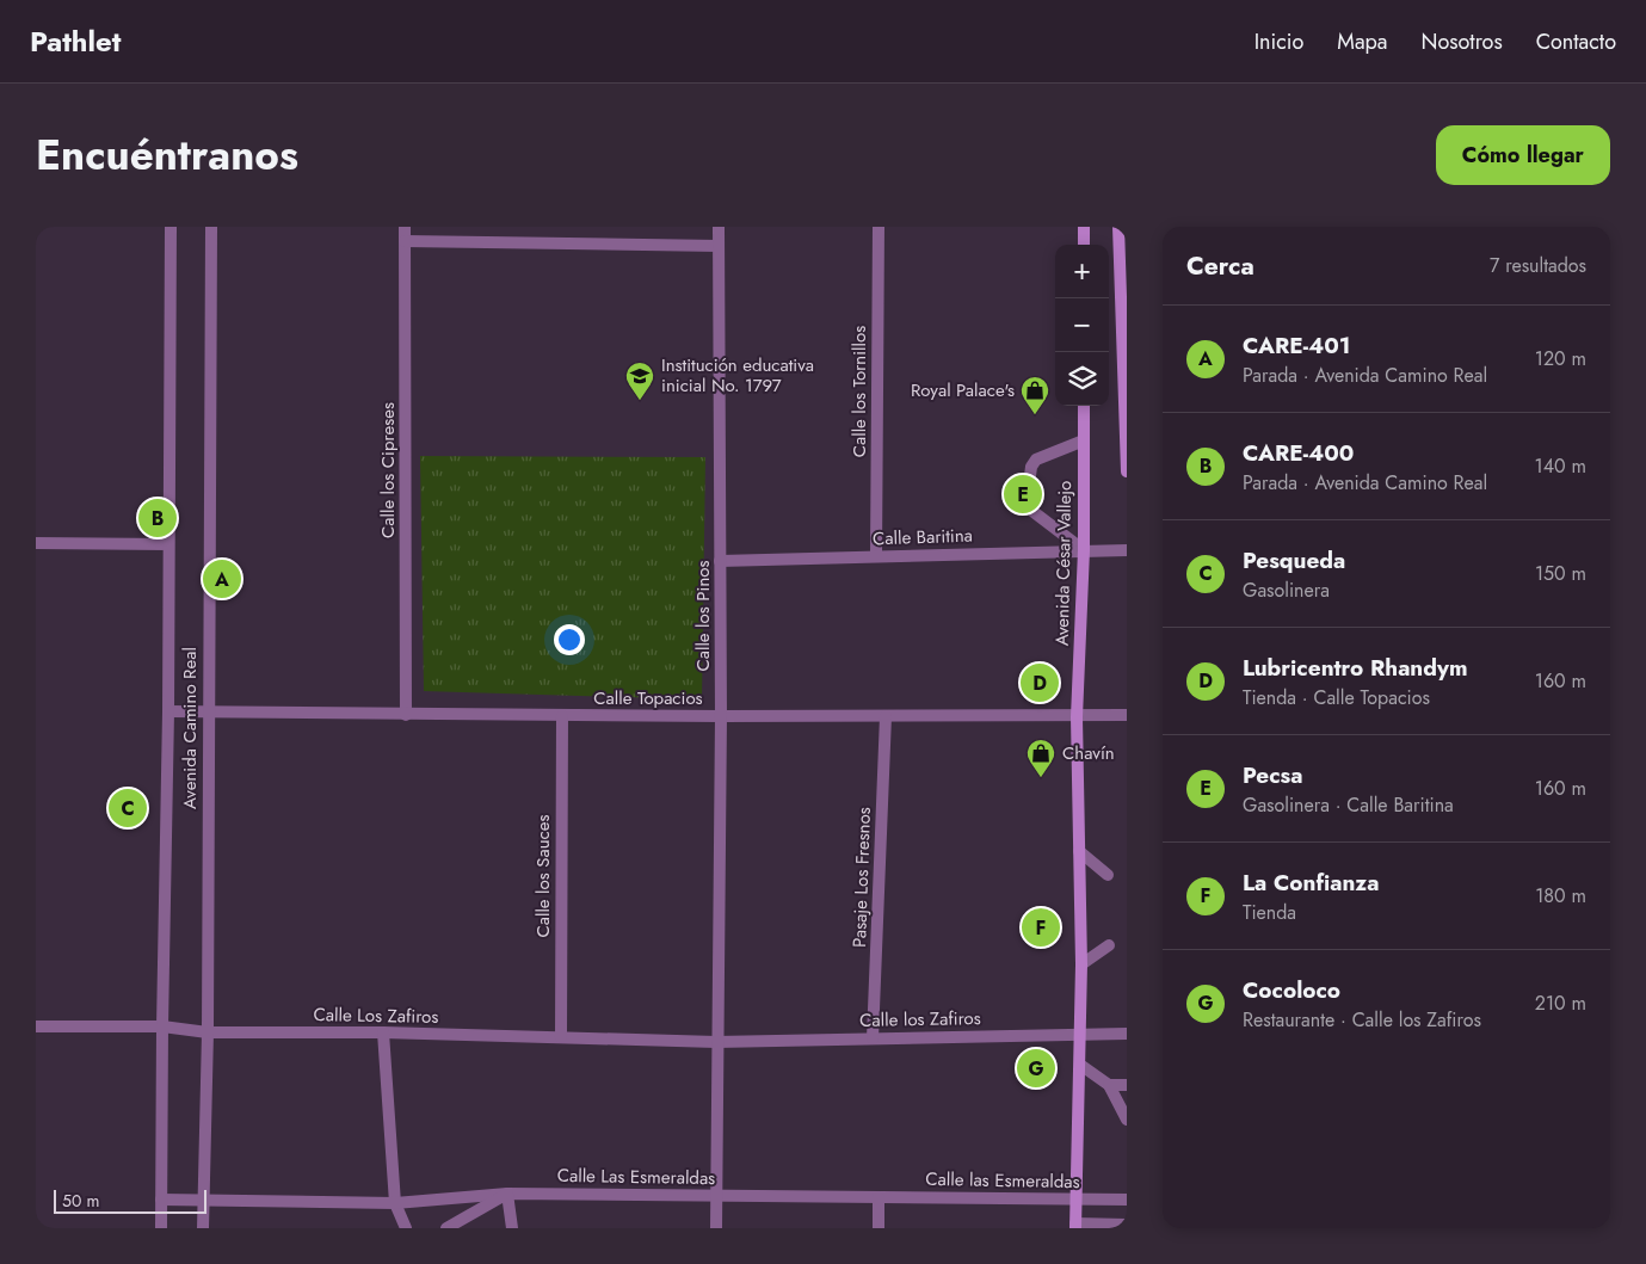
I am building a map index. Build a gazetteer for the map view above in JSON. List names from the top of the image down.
{
  "streets": {
    "main road": ["Avenida César Vallejo"],
    "street": [
      "Calle los Tornillos",
      "Calle los Cipreses",
      "Calle Baritina",
      "Calle los Pinos",
      "Calle Topacios",
      "Avenida Camino Real",
      "Calle los Sauces",
      "Pasaje Los Fresnos",
      "Calle Los Zafiros",
      "Calle los Zafiros",
      "Calle Las Esmeraldas",
      "Calle las Esmeraldas"
    ]
  },
  "crossings": [
    ["Calle los Tornillos", "Calle Baritina"],
    ["Calle los Cipreses", "Calle Topacios"],
    ["Calle Baritina", "Avenida César Vallejo"],
    ["Calle Baritina", "Calle los Pinos"],
    ["Avenida César Vallejo", "Calle Topacios"],
    ["Avenida César Vallejo", "Calle los Zafiros"],
    ["Avenida César Vallejo", "Calle las Esmeraldas"],
    ["Calle los Pinos", "Calle Topacios"],
    ["Calle los Pinos", "Calle Los Zafiros"],
    ["Calle los Pinos", "Calle los Zafiros"],
    ["Calle Topacios", "Avenida Camino Real"],
    ["Calle Topacios", "Calle los Sauces"],
    ["Calle Topacios", "Pasaje Los Fresnos"],
    ["Avenida Camino Real", "Calle Los Zafiros"],
    ["Avenida Camino Real", "Calle Las Esmeraldas"],
    ["Calle los Sauces", "Calle Los Zafiros"],
    ["Pasaje Los Fresnos", "Calle los Zafiros"],
    ["Calle Los Zafiros", "Calle los Zafiros"],
    ["Calle Las Esmeraldas", "Calle las Esmeraldas"]
  ],
  "places": {
    "school or university": ["Institución educativa inicial No. 1797"],
    "shop": ["Royal Palace's", "Chavín"]
  },
  "scale_bar": "50 m",
  "page": {
    "header": "Pathlet",
    "nav": [
      "Inicio",
      "Mapa",
      "Nosotros",
      "Contacto"
    ],
    "title": "Encuéntranos",
    "buttons": "Cómo llegar",
    "heading": ["Cerca", "7 resultados"],
    "map_buttons": ["+", "−"],
    "list": [
      {
        "mark": "A",
        "name": "CARE-401",
        "note": "Parada · Avenida Camino Real",
        "value": "120 m"
      },
      {
        "mark": "B",
        "name": "CARE-400",
        "note": "Parada · Avenida Camino Real",
        "value": "140 m"
      },
      {
        "mark": "C",
        "name": "Pesqueda",
        "note": "Gasolinera",
        "value": "150 m"
      },
      {
        "mark": "D",
        "name": "Lubricentro Rhandym",
        "note": "Tienda · Calle Topacios",
        "value": "160 m"
      },
      {
        "mark": "E",
        "name": "Pecsa",
        "note": "Gasolinera · Calle Baritina",
        "value": "160 m"
      },
      {
        "mark": "F",
        "name": "La Confianza",
        "note": "Tienda",
        "value": "180 m"
      },
      {
        "mark": "G",
        "name": "Cocoloco",
        "note": "Restaurante · Calle los Zafiros",
        "value": "210 m"
      }
    ],
    "pins": [
      "E",
      "B",
      "A",
      "D",
      "C",
      "F",
      "G"
    ],
    "scale": "50 m"
  }
}
